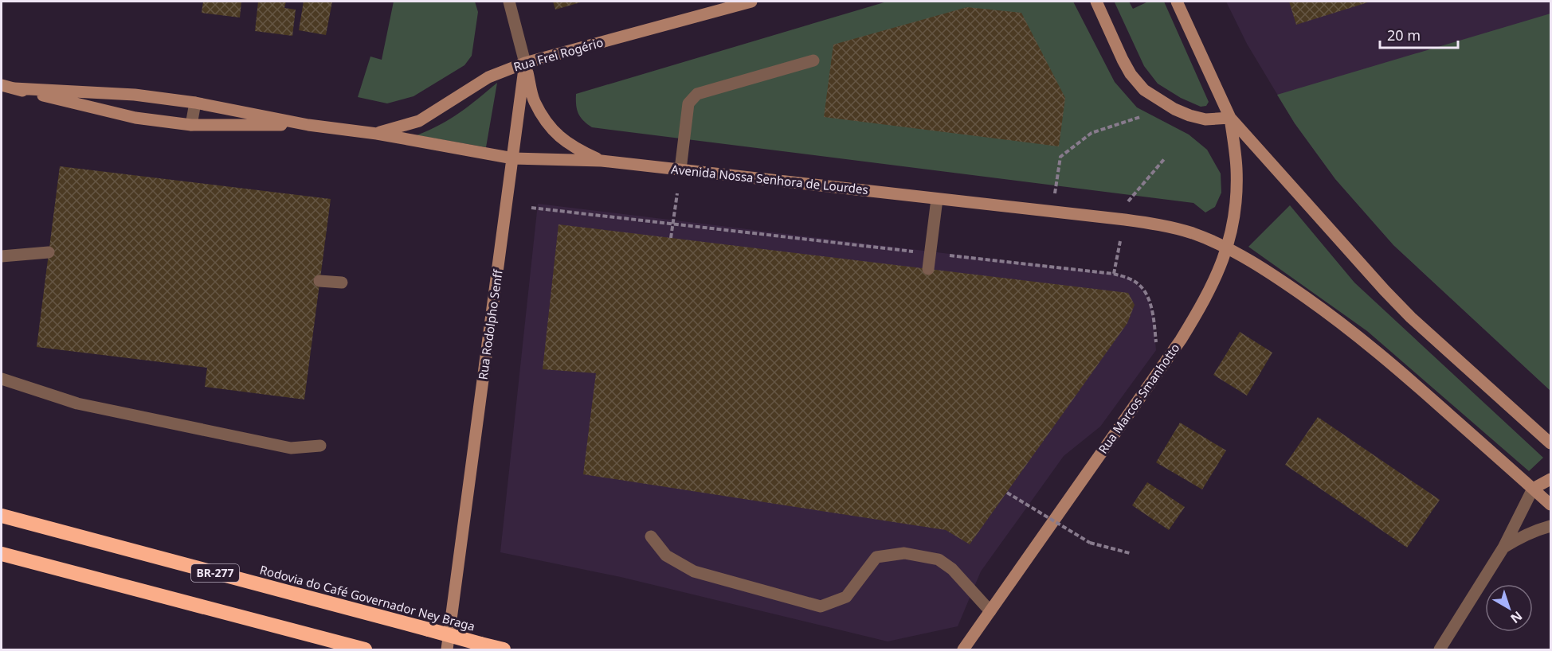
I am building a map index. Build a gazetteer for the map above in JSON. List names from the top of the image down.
{
  "streets": {
    "highway": ["BR-277", "Rodovia do Café Governador Ney Braga"],
    "main road": [
      "Rua Frei Rogério",
      "Avenida Nossa Senhora de Lourdes",
      "Rua Rodolpho Senff",
      "Rua Marcos Smanhotto"
    ]
  },
  "crossings": [
    ["Rua Frei Rogério", "Avenida Nossa Senhora de Lourdes"],
    ["Rua Frei Rogério", "Rua Rodolpho Senff"],
    ["Avenida Nossa Senhora de Lourdes", "Rua Rodolpho Senff"],
    ["Avenida Nossa Senhora de Lourdes", "Rua Marcos Smanhotto"]
  ],
  "scale_bar": "20 m",
  "north": "bottom right"
}
